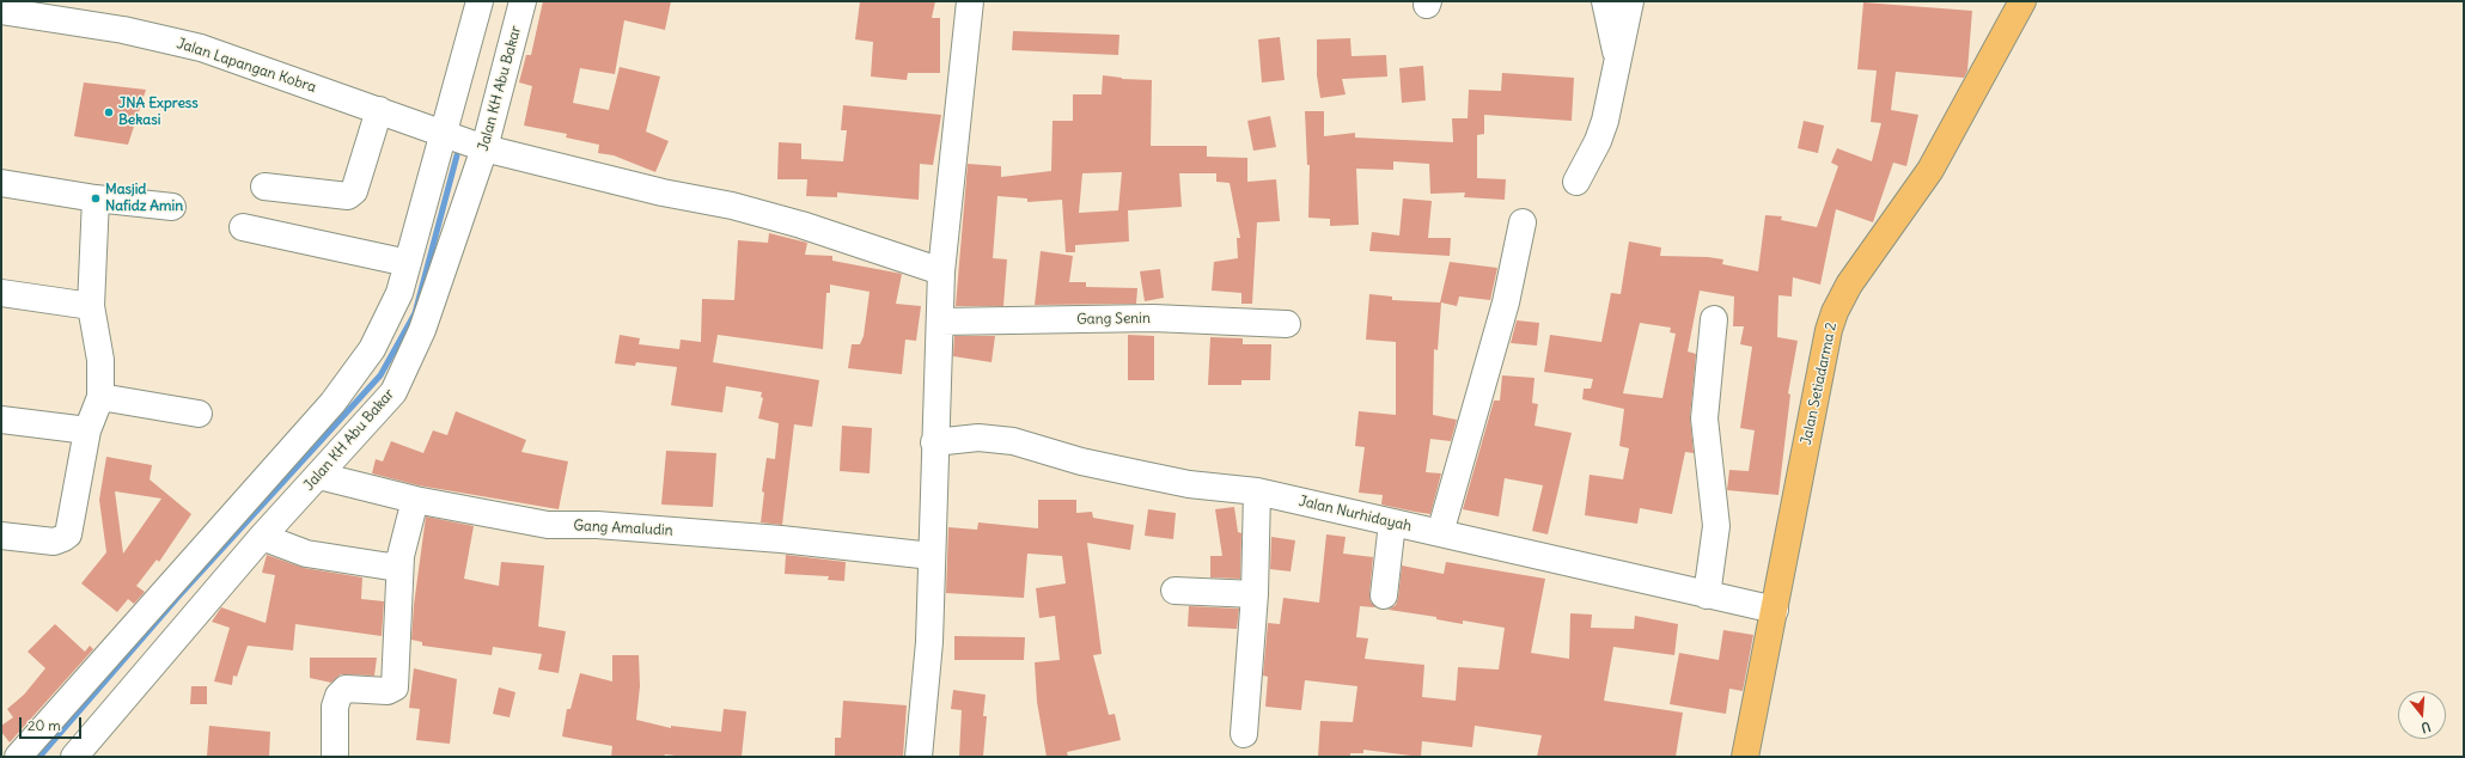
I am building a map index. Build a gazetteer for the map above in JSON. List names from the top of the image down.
{
  "streets": {
    "main road": ["Jalan Setiadarma 2"],
    "street": [
      "Jalan Lapangan Kobra",
      "Jalan KH Abu Bakar",
      "Gang Senin",
      "Jalan Nurhidayah",
      "Gang Amaludin"
    ]
  },
  "crossings": [
    ["Jalan Lapangan Kobra", "Jalan KH Abu Bakar"],
    ["Jalan KH Abu Bakar", "Gang Amaludin"],
    ["Jalan Setiadarma 2", "Jalan Nurhidayah"]
  ],
  "places": ["JNA Express Bekasi", "Masjid Nafidz Amin"],
  "scale_bar": "20 m",
  "north": "bottom"
}
